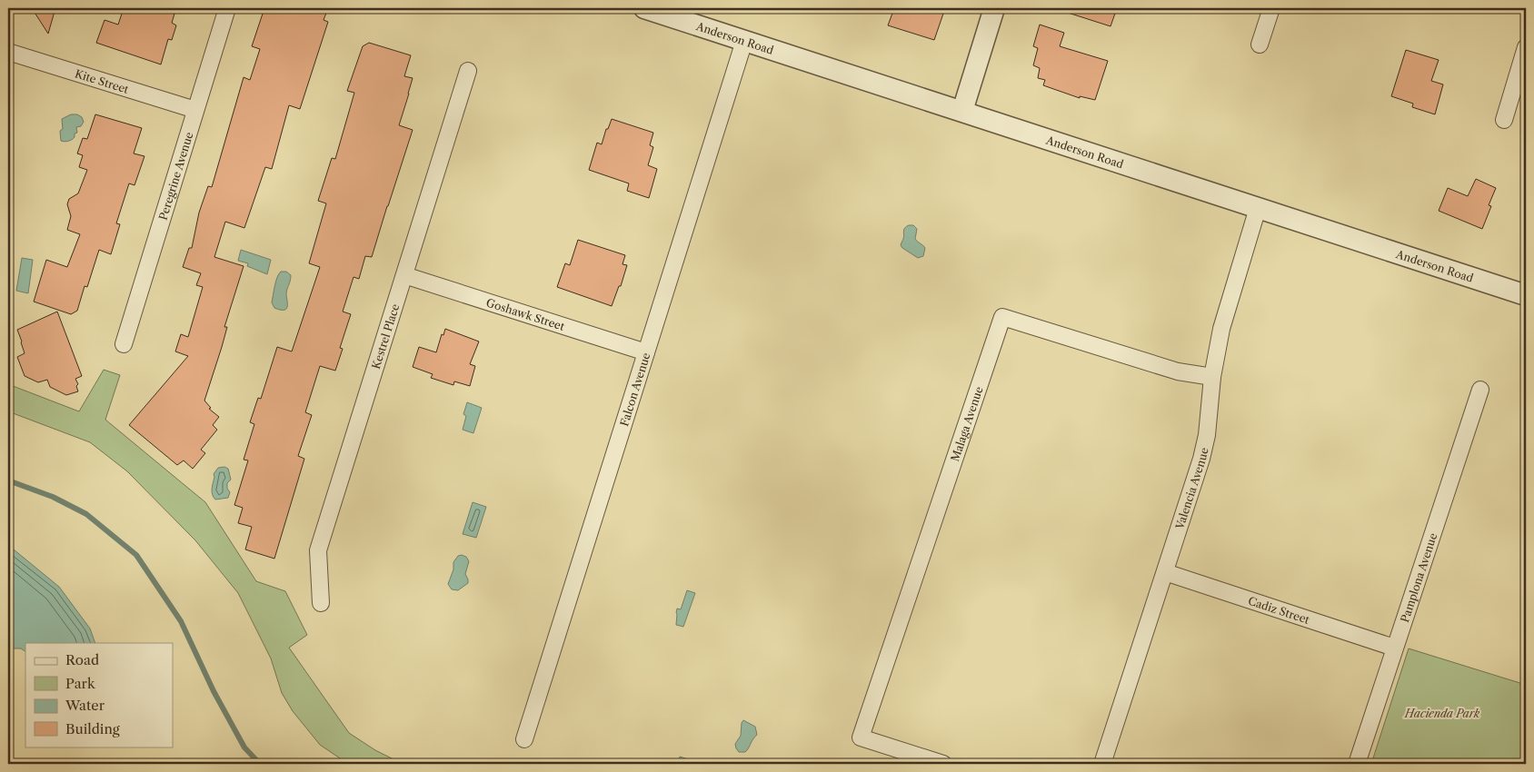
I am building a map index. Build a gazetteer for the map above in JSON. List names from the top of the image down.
{
  "streets": {
    "street": [
      "Anderson Road",
      "Kite Street",
      "Peregrine Avenue",
      "Goshawk Street",
      "Kestrel Place",
      "Falcon Avenue",
      "Malaga Avenue",
      "Valencia Avenue",
      "Pamplona Avenue",
      "Cadiz Street"
    ]
  },
  "crossings": [
    ["Anderson Road", "Falcon Avenue"],
    ["Anderson Road", "Valencia Avenue"],
    ["Kite Street", "Peregrine Avenue"],
    ["Goshawk Street", "Kestrel Place"],
    ["Goshawk Street", "Falcon Avenue"],
    ["Malaga Avenue", "Valencia Avenue"],
    ["Valencia Avenue", "Cadiz Street"],
    ["Pamplona Avenue", "Cadiz Street"]
  ],
  "parks": ["Hacienda Park"],
  "legend": [
    "Road",
    "Park",
    "Water",
    "Building"
  ]
}
